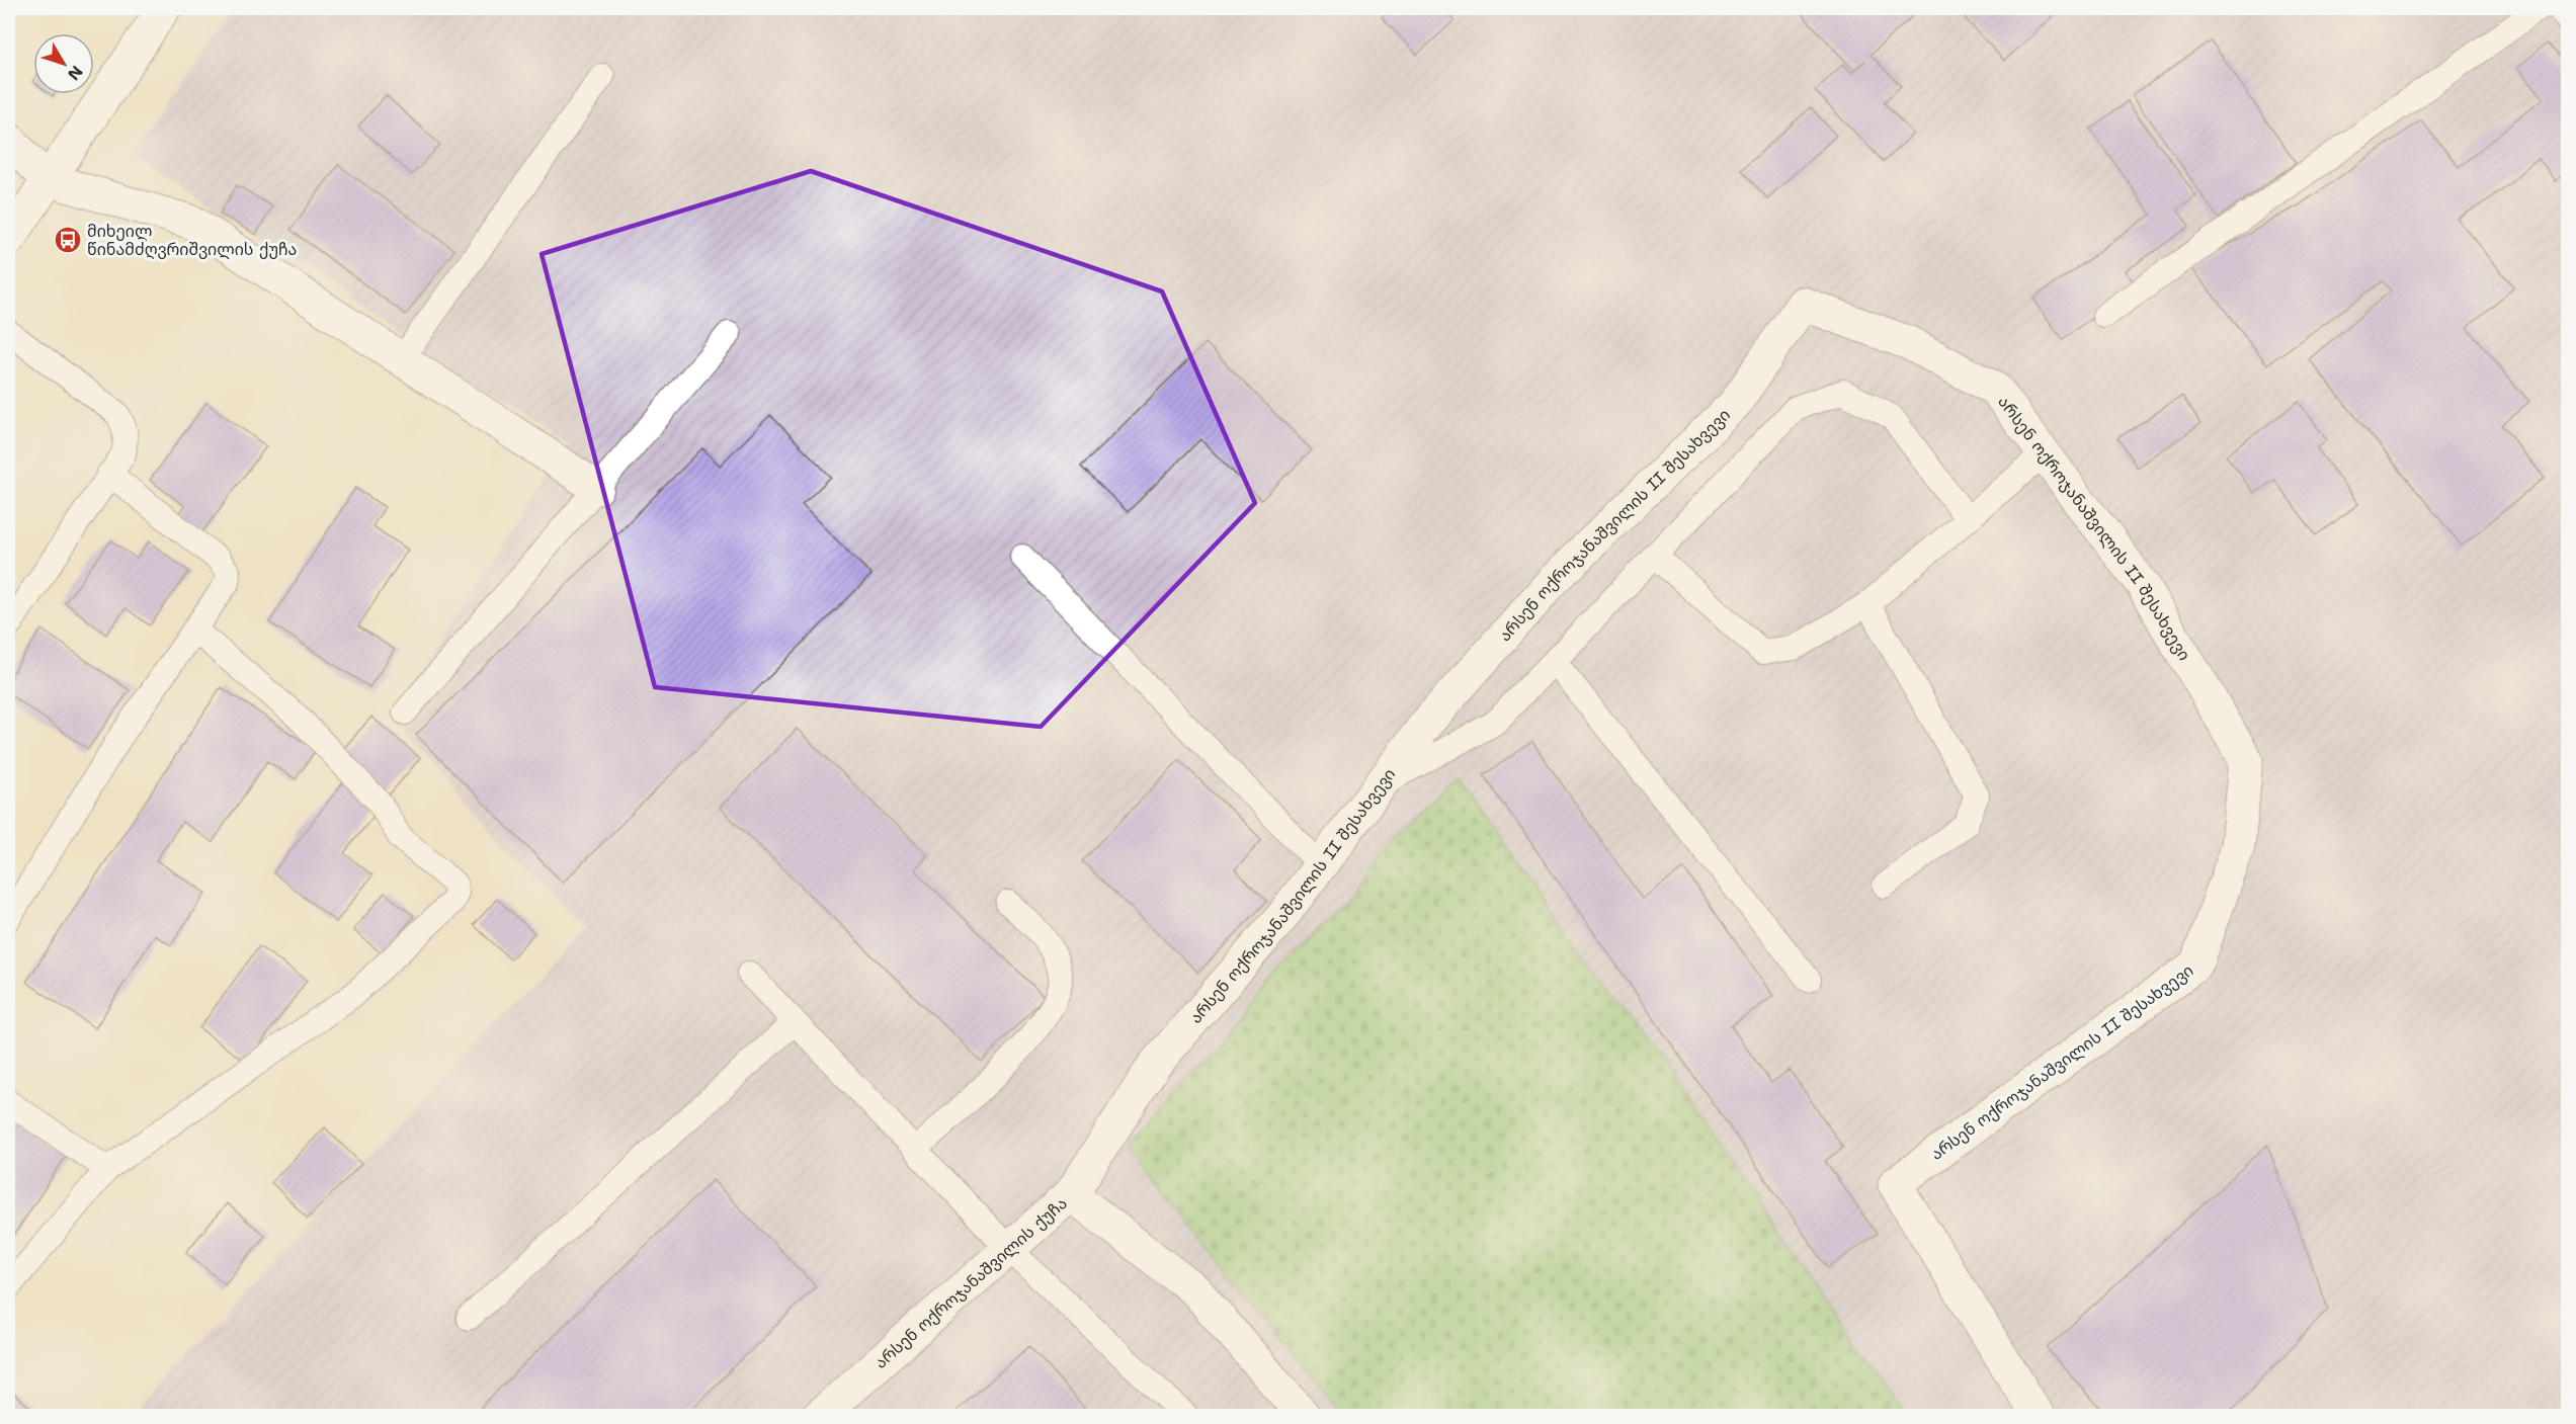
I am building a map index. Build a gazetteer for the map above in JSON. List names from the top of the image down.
{
  "streets": {
    "main road": ["არსენ ოქროჯანაშვილის II შესახვევი", "არსენ ოქროჯანაშვილის ქუჩა"]
  },
  "crossings": [
    ["არსენ ოქროჯანაშვილის II შესახვევი", "არსენ ოქროჯანაშვილის ქუჩა"]
  ],
  "places": {
    "bus stop": ["მიხეილ წინამძღვრიშვილის ქუჩა"]
  },
  "north": "bottom right"
}
